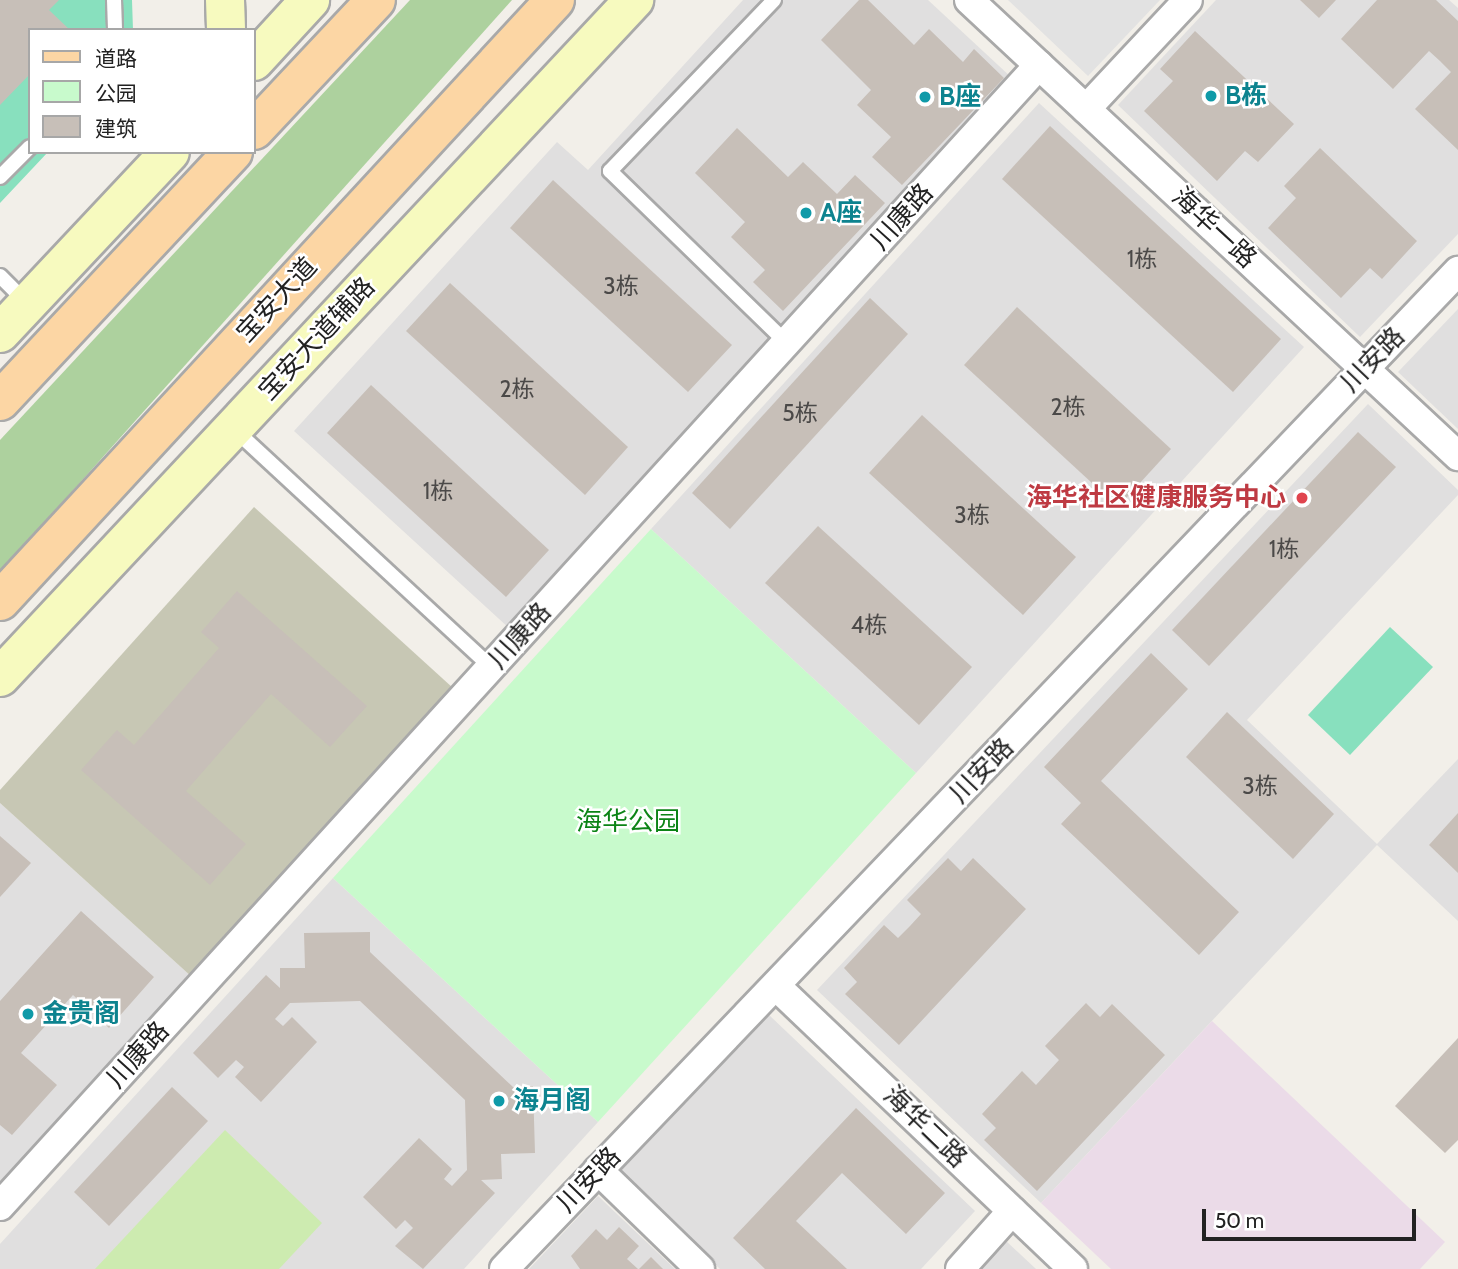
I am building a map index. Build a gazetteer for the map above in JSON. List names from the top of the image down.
{
  "streets": {
    "main road": ["宝安大道", "宝安大道辅路"],
    "street": [
      "川康路",
      "海华一路",
      "川安路",
      "海华二路"
    ]
  },
  "crossings": [
    ["川康路", "海华一路"],
    ["海华一路", "川安路"],
    ["川安路", "海华二路"]
  ],
  "parks": ["海华公园"],
  "places": [
    "B栋",
    "B座",
    "A座",
    "海华社区健康服务中心",
    "金贵阁",
    "海月阁"
  ],
  "house_numbers": [
    "1栋",
    "3栋",
    "2栋",
    "2栋",
    "5栋",
    "1栋",
    "3栋",
    "1栋",
    "4栋",
    "3栋"
  ],
  "legend": ["道路", "公园", "建筑"],
  "scale_bar": "50 m"
}
